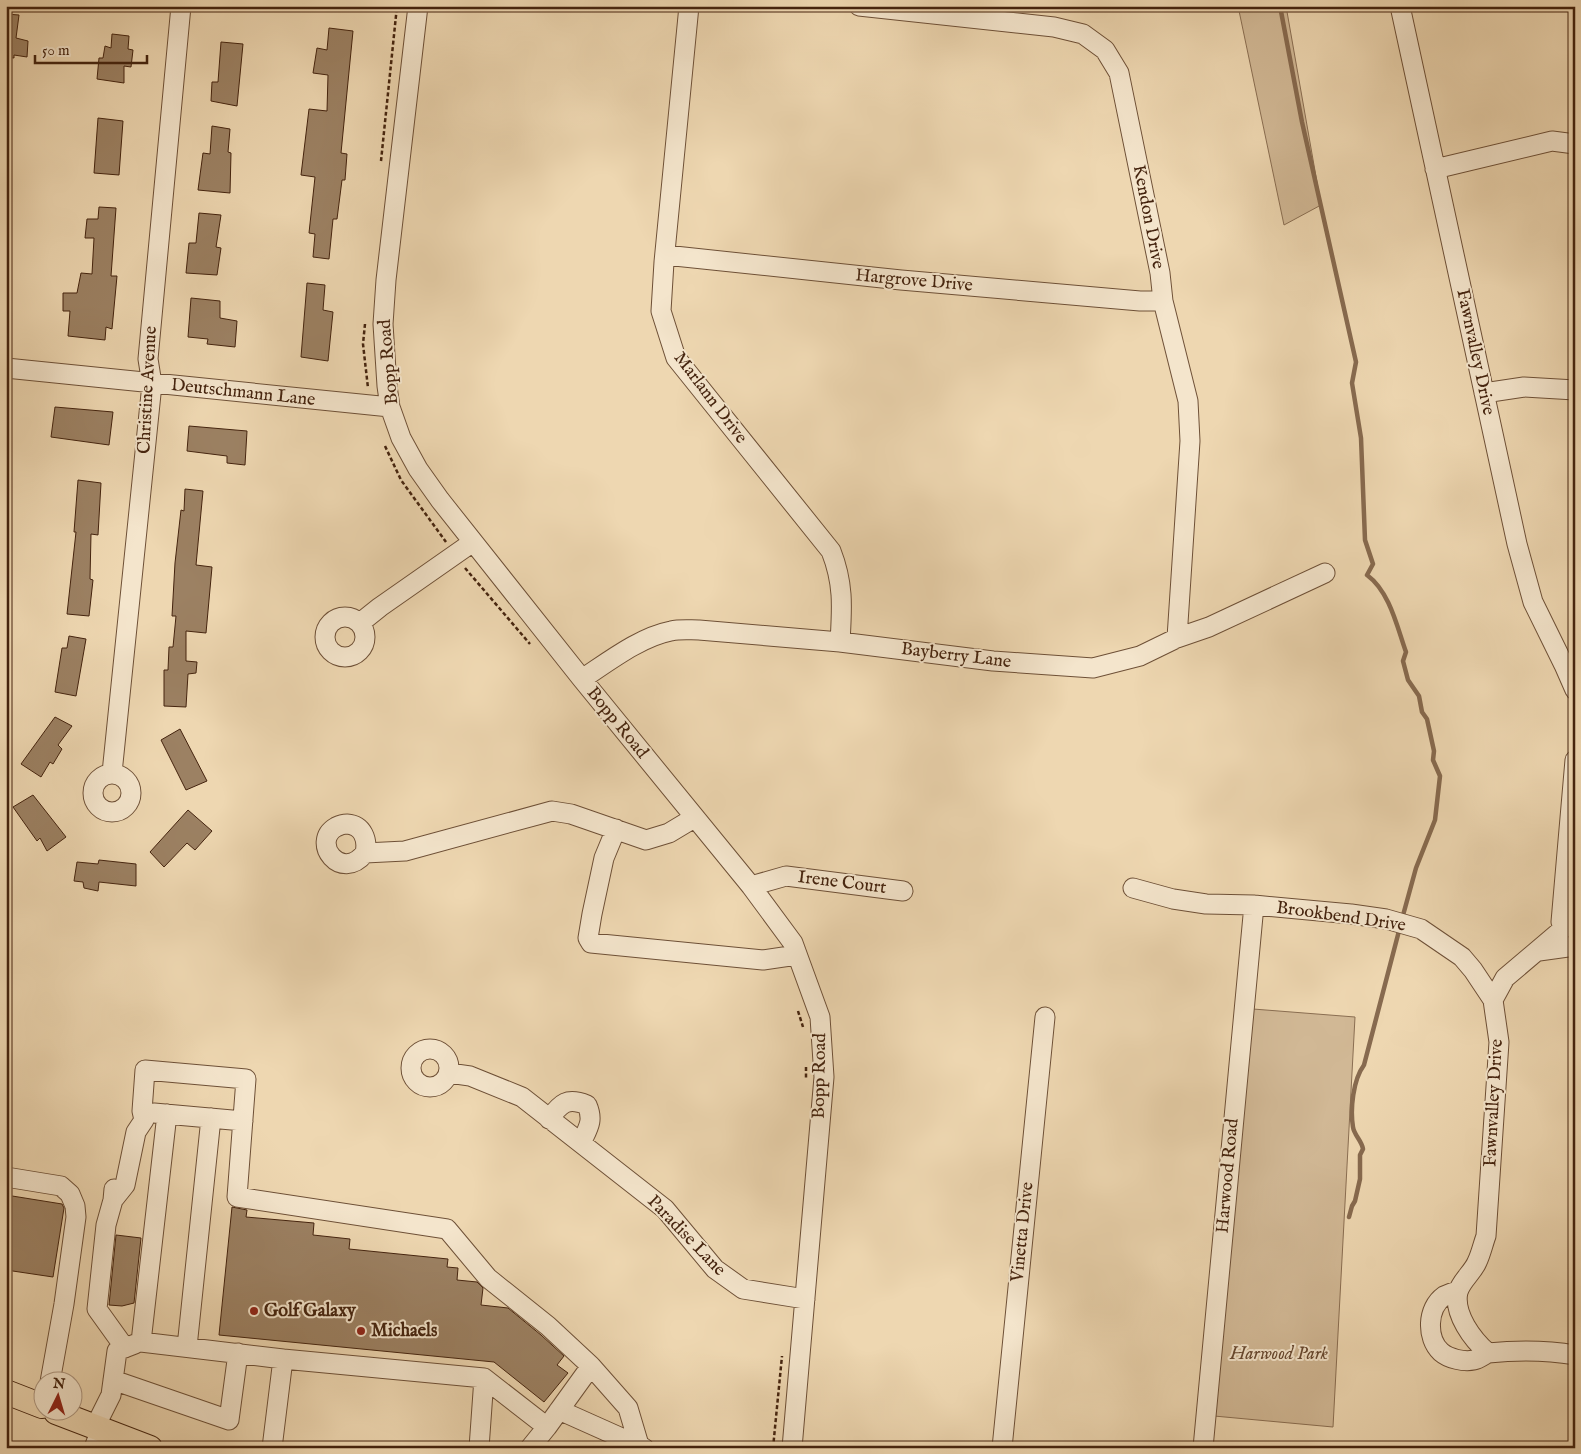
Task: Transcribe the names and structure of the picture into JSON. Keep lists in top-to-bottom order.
{
  "streets": {
    "street": [
      "Kendon Drive",
      "Hargrove Drive",
      "Fawnvalley Drive",
      "Bopp Road",
      "Christine Avenue",
      "Deutschmann Lane",
      "Marlann Drive",
      "Bayberry Lane",
      "Irene Court",
      "Brookbend Drive",
      "Harwood Road",
      "Vinetta Drive",
      "Paradise Lane"
    ]
  },
  "crossings": [
    ["Kendon Drive", "Hargrove Drive"],
    ["Kendon Drive", "Bayberry Lane"],
    ["Hargrove Drive", "Marlann Drive"],
    ["Fawnvalley Drive", "Brookbend Drive"],
    ["Bopp Road", "Deutschmann Lane"],
    ["Bopp Road", "Bayberry Lane"],
    ["Bopp Road", "Irene Court"],
    ["Bopp Road", "Paradise Lane"],
    ["Christine Avenue", "Deutschmann Lane"],
    ["Marlann Drive", "Bayberry Lane"],
    ["Brookbend Drive", "Harwood Road"]
  ],
  "parks": ["Harwood Park"],
  "places": ["Golf Galaxy", "Michaels"],
  "scale_bar": "50 m",
  "north": "top"
}
